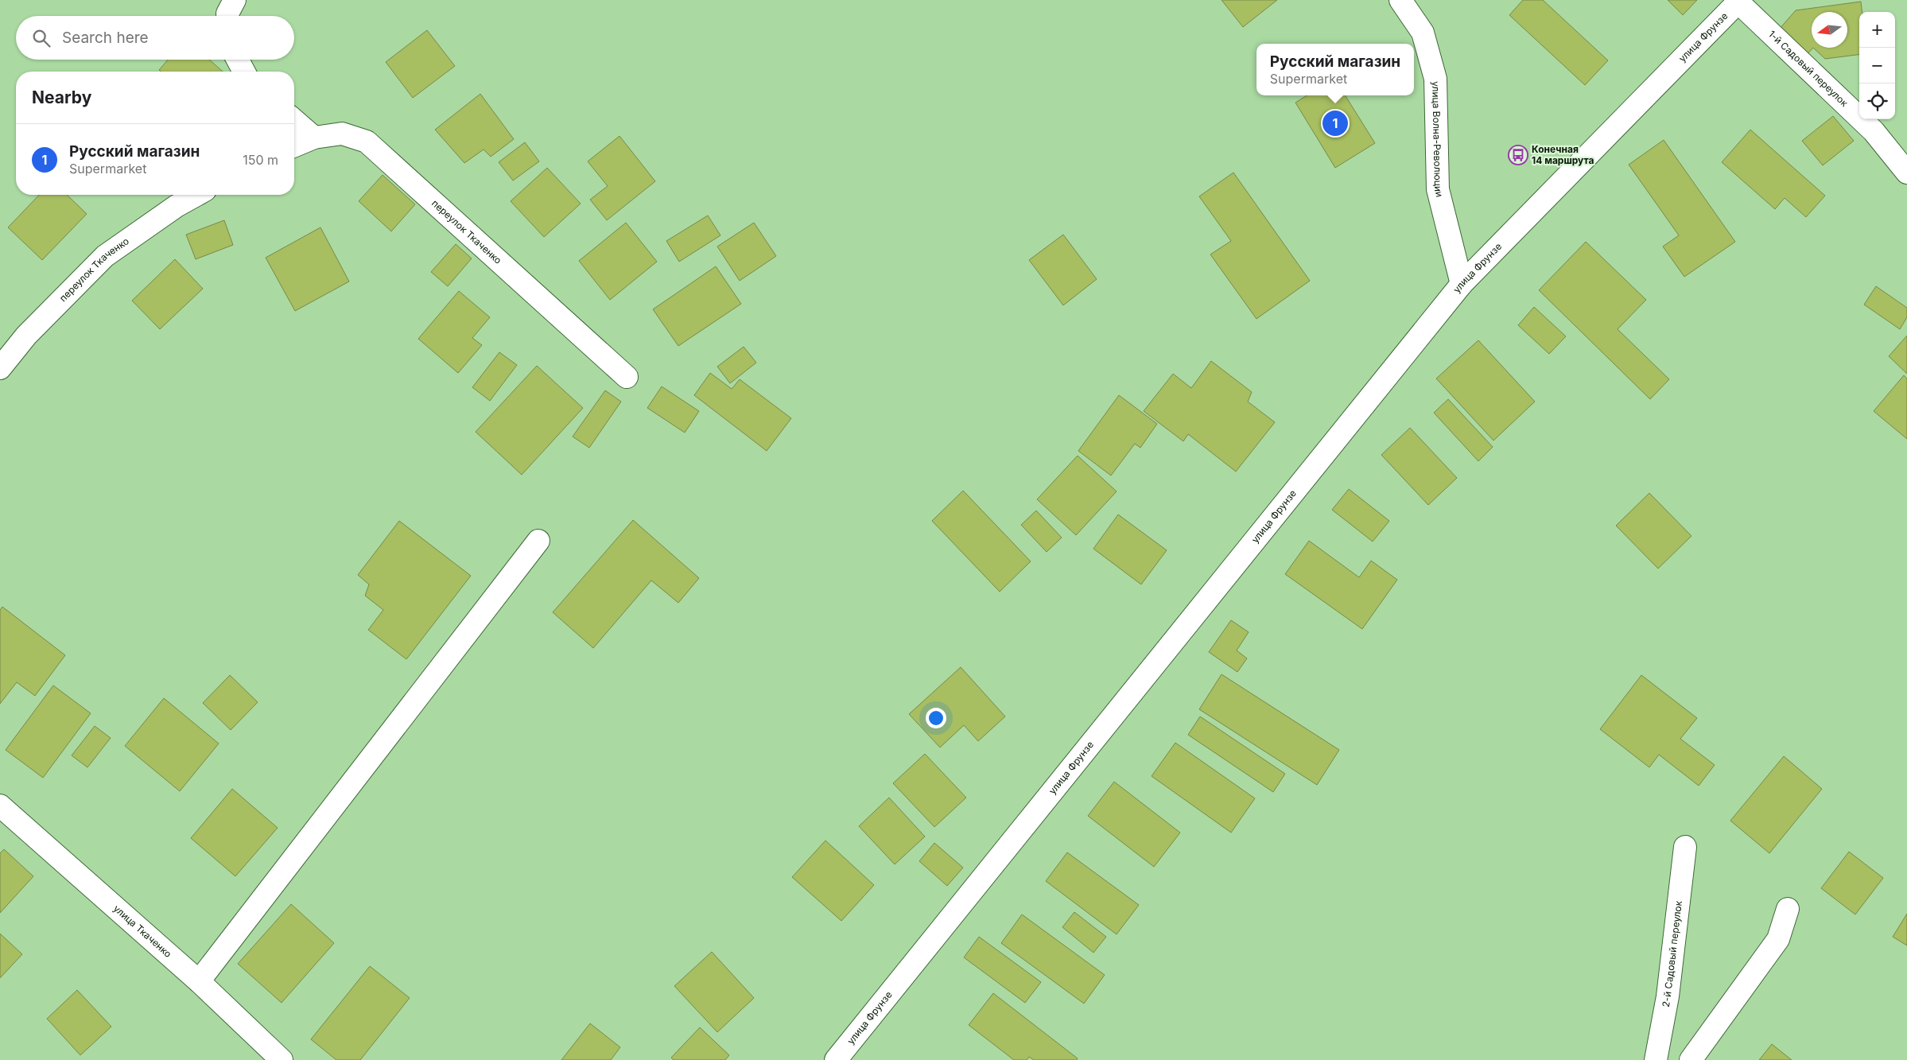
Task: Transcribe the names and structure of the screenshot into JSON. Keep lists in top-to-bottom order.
{
  "streets": {
    "street": [
      "улица Фрунзе",
      "1-й Садовый переулок",
      "улица Волна-Революции",
      "переулок Ткаченко",
      "улица Ткаченко",
      "2-й Садовый переулок"
    ]
  },
  "crossings": [
    ["улица Фрунзе", "1-й Садовый переулок"],
    ["улица Фрунзе", "улица Волна-Революции"]
  ],
  "places": {
    "bus stop": ["Конечная 14 маршрута"]
  },
  "north": "left",
  "page": {
    "map_buttons": ["+", "−"],
    "search": "Search here",
    "popup": ["Русский магазин", "Supermarket"],
    "heading": "Nearby",
    "pins": "1",
    "list": [
      {
        "mark": "1",
        "name": "Русский магазин",
        "note": "Supermarket",
        "value": "150 m"
      }
    ]
  }
}
